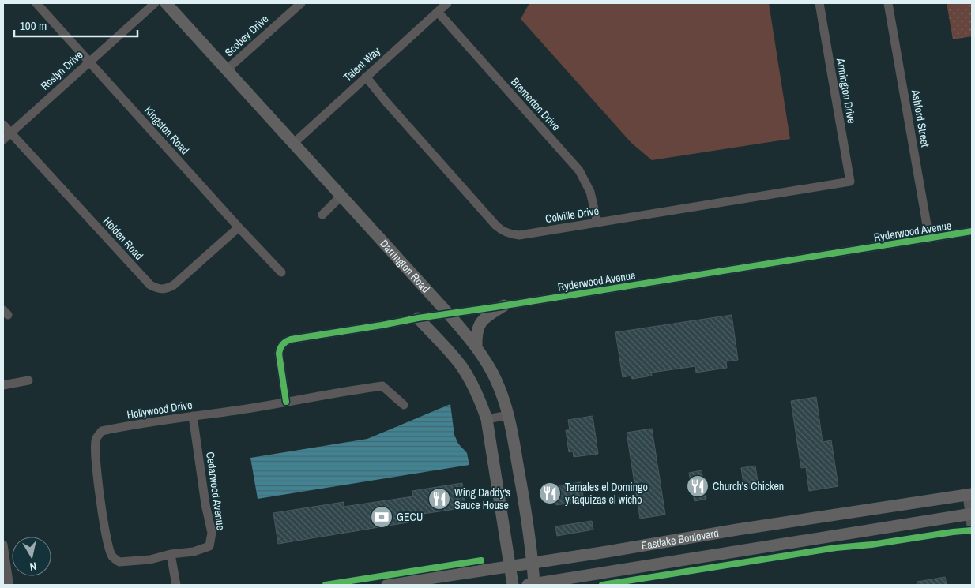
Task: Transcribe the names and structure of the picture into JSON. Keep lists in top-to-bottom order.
{
  "streets": {
    "main road": ["Darrington Road", "Eastlake Boulevard"],
    "street": [
      "Scobey Drive",
      "Talent Way",
      "Roslyn Drive",
      "Armington Drive",
      "Bremerton Drive",
      "Ashford Street",
      "Kingston Road",
      "Colville Drive",
      "Ryderwood Avenue",
      "Holden Road",
      "Hollywood Drive",
      "Cedarwood Avenue"
    ]
  },
  "crossings": [
    ["Scobey Drive", "Darrington Road"],
    ["Talent Way", "Bremerton Drive"],
    ["Talent Way", "Colville Drive"],
    ["Talent Way", "Darrington Road"],
    ["Roslyn Drive", "Kingston Road"],
    ["Roslyn Drive", "Holden Road"],
    ["Armington Drive", "Colville Drive"],
    ["Bremerton Drive", "Colville Drive"],
    ["Ashford Street", "Ryderwood Avenue"],
    ["Kingston Road", "Holden Road"],
    ["Ryderwood Avenue", "Darrington Road"],
    ["Ryderwood Avenue", "Hollywood Drive"],
    ["Darrington Road", "Eastlake Boulevard"],
    ["Hollywood Drive", "Cedarwood Avenue"]
  ],
  "places": {
    "restaurant": ["Church's Chicken", "Tamales el Domingo y taquizas el wicho", "Wing Daddy's Sauce House"],
    "bank": ["GECU"]
  },
  "scale_bar": "100 m",
  "north": "bottom"
}
